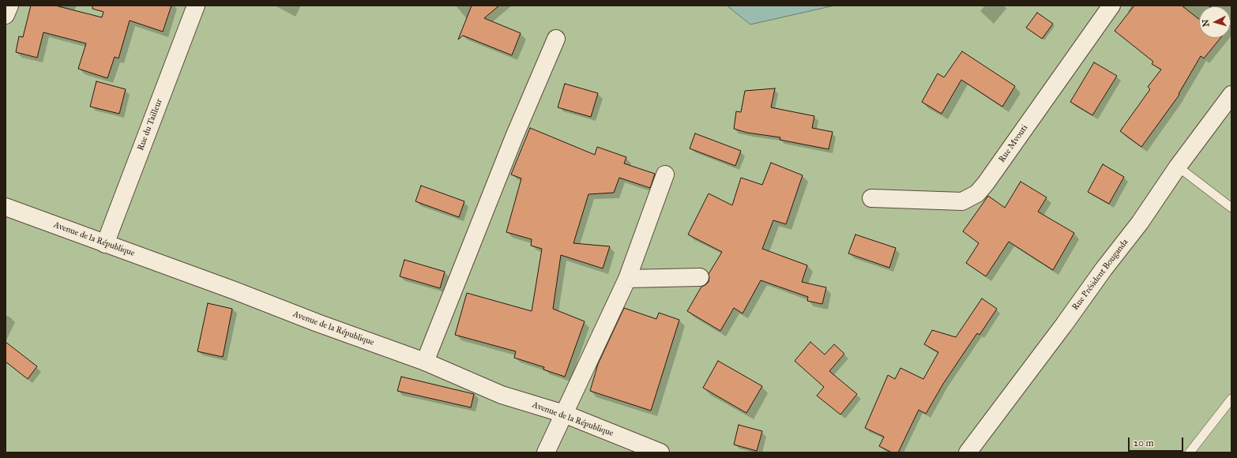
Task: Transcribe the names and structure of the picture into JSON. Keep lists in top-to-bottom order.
{
  "streets": {
    "street": [
      "Rue du Tailleur",
      "Rue Mvouti",
      "Avenue de la République",
      "Rue Président Bouganda"
    ]
  },
  "crossings": [
    ["Rue du Tailleur", "Avenue de la République"]
  ],
  "scale_bar": "20 m",
  "north": "left"
}
